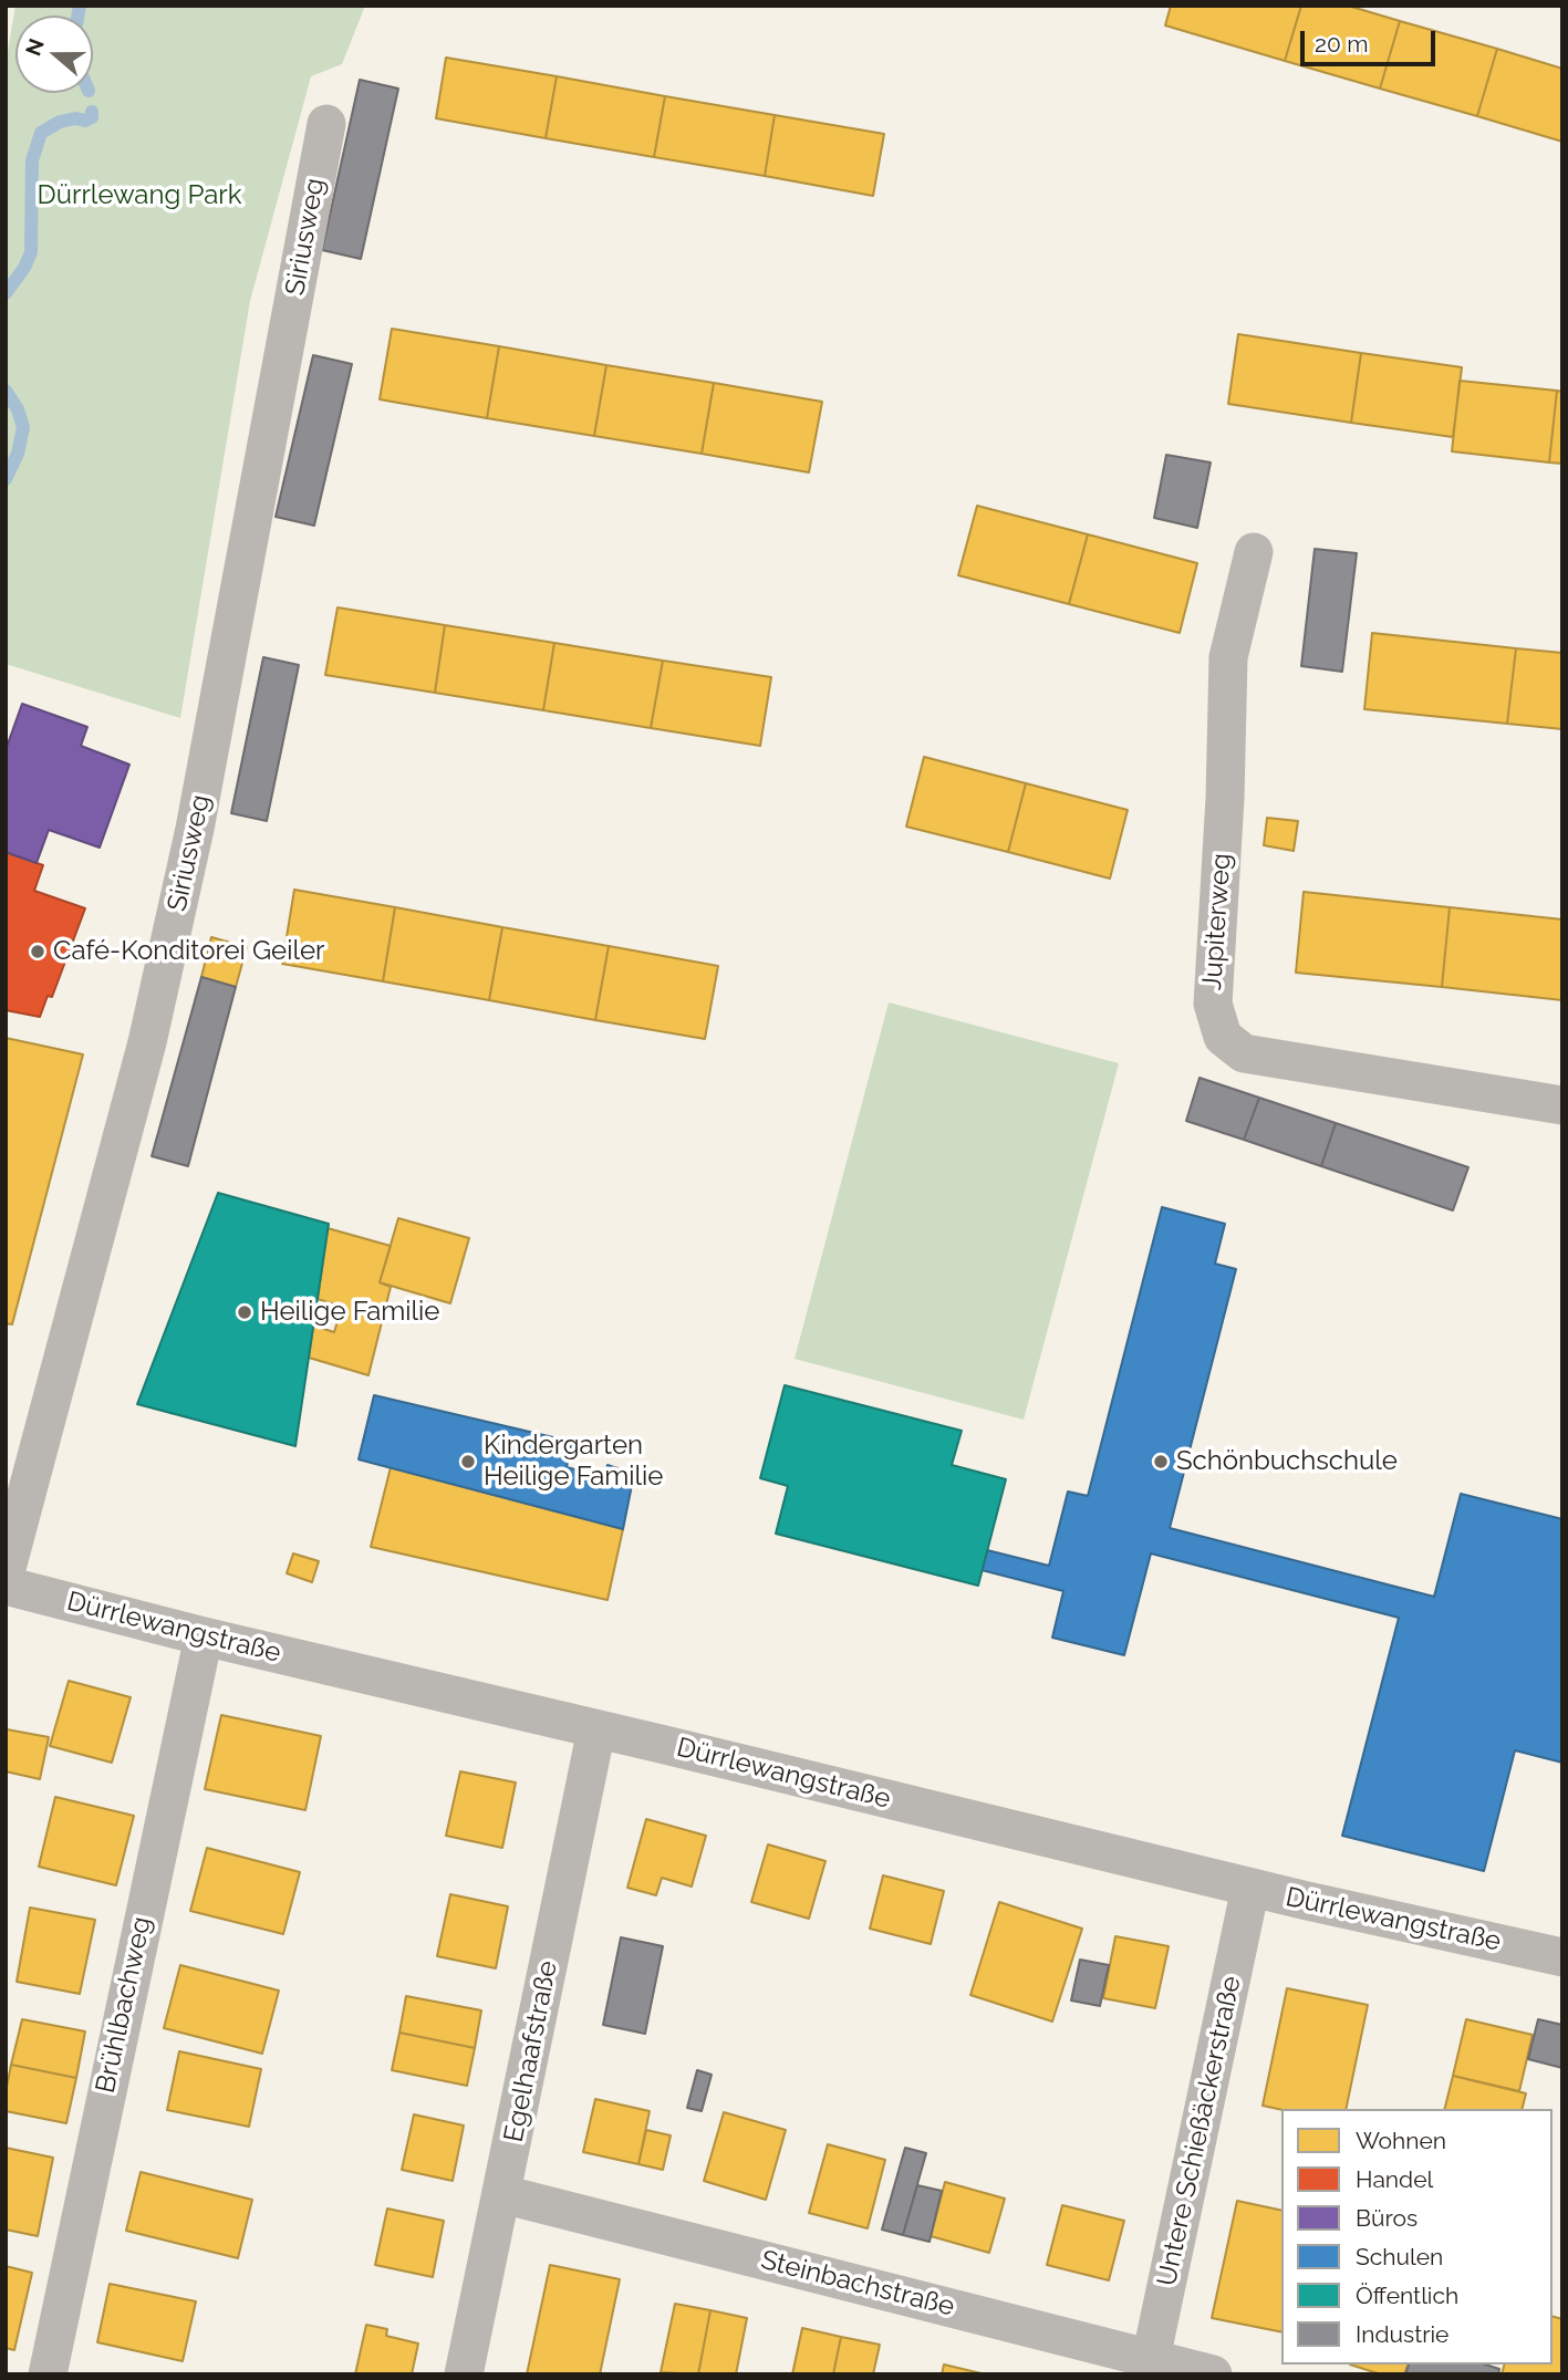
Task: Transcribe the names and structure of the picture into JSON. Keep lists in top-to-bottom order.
{
  "streets": {
    "street": [
      "Siriusweg",
      "Jupiterweg",
      "Dürrlewangstraße",
      "Brühlbachweg",
      "Egelhaafstraße",
      "Untere Schießäckerstraße",
      "Steinbachstraße"
    ]
  },
  "crossings": [
    ["Dürrlewangstraße", "Brühlbachweg"],
    ["Dürrlewangstraße", "Egelhaafstraße"],
    ["Dürrlewangstraße", "Untere Schießäckerstraße"],
    ["Egelhaafstraße", "Steinbachstraße"],
    ["Untere Schießäckerstraße", "Steinbachstraße"]
  ],
  "parks": ["Dürrlewang Park"],
  "places": [
    "Café-Konditorei Geiler",
    "Heilige Familie",
    "Kindergarten Heilige Familie",
    "Schönbuchschule"
  ],
  "legend": [
    "Wohnen",
    "Handel",
    "Büros",
    "Schulen",
    "Öffentlich",
    "Industrie"
  ],
  "scale_bar": "20 m",
  "north": "left"
}
